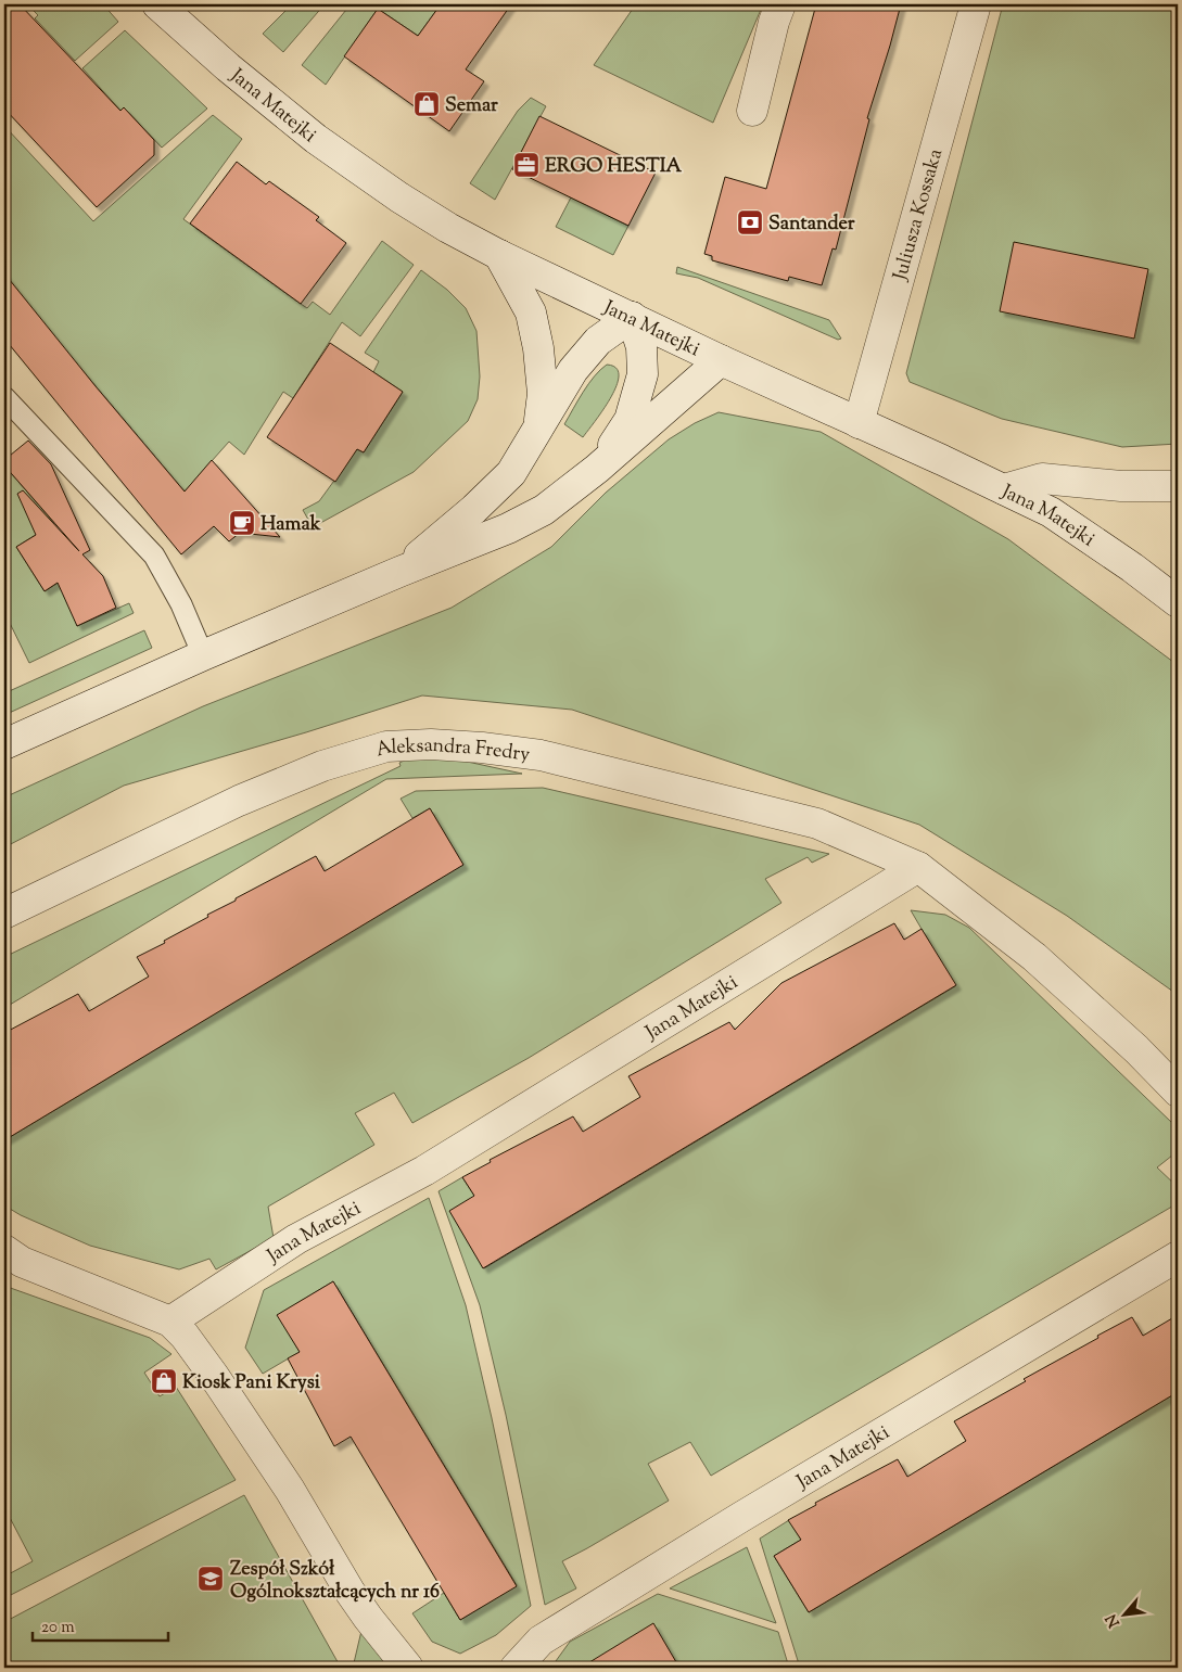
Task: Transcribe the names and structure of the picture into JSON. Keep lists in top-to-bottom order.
{
  "streets": {
    "street": ["Jana Matejki", "Juliusza Kossaka", "Aleksandra Fredry"]
  },
  "crossings": [
    ["Jana Matejki", "Juliusza Kossaka"],
    ["Jana Matejki", "Aleksandra Fredry"]
  ],
  "places": {
    "shop": ["Semar", "Kiosk Pani Krysi"],
    "office": ["ERGO HESTIA"],
    "bank": ["Santander"],
    "cafe": ["Hamak"],
    "school or university": ["Zespół Szkół Ogólnokształcących nr 16"]
  },
  "scale_bar": "20 m",
  "north": "bottom left"
}
